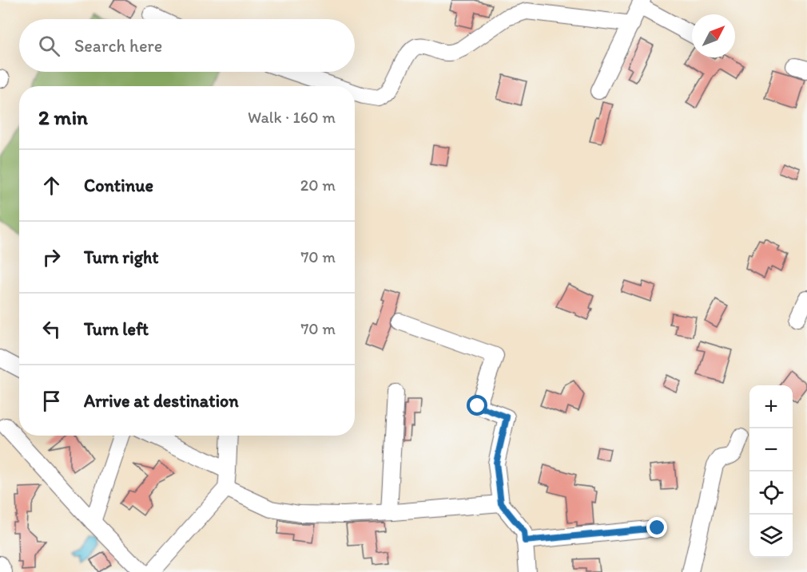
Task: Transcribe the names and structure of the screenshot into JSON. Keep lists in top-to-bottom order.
{
  "north": "top right",
  "page": {
    "search": "Search here",
    "heading": ["2 min", "Walk · 160 m"],
    "list": [
      ["Continue", "20 m"],
      ["Turn right", "70 m"],
      ["Turn left", "70 m"],
      "Arrive at destination"
    ],
    "map_buttons": ["+", "−"]
  }
}
